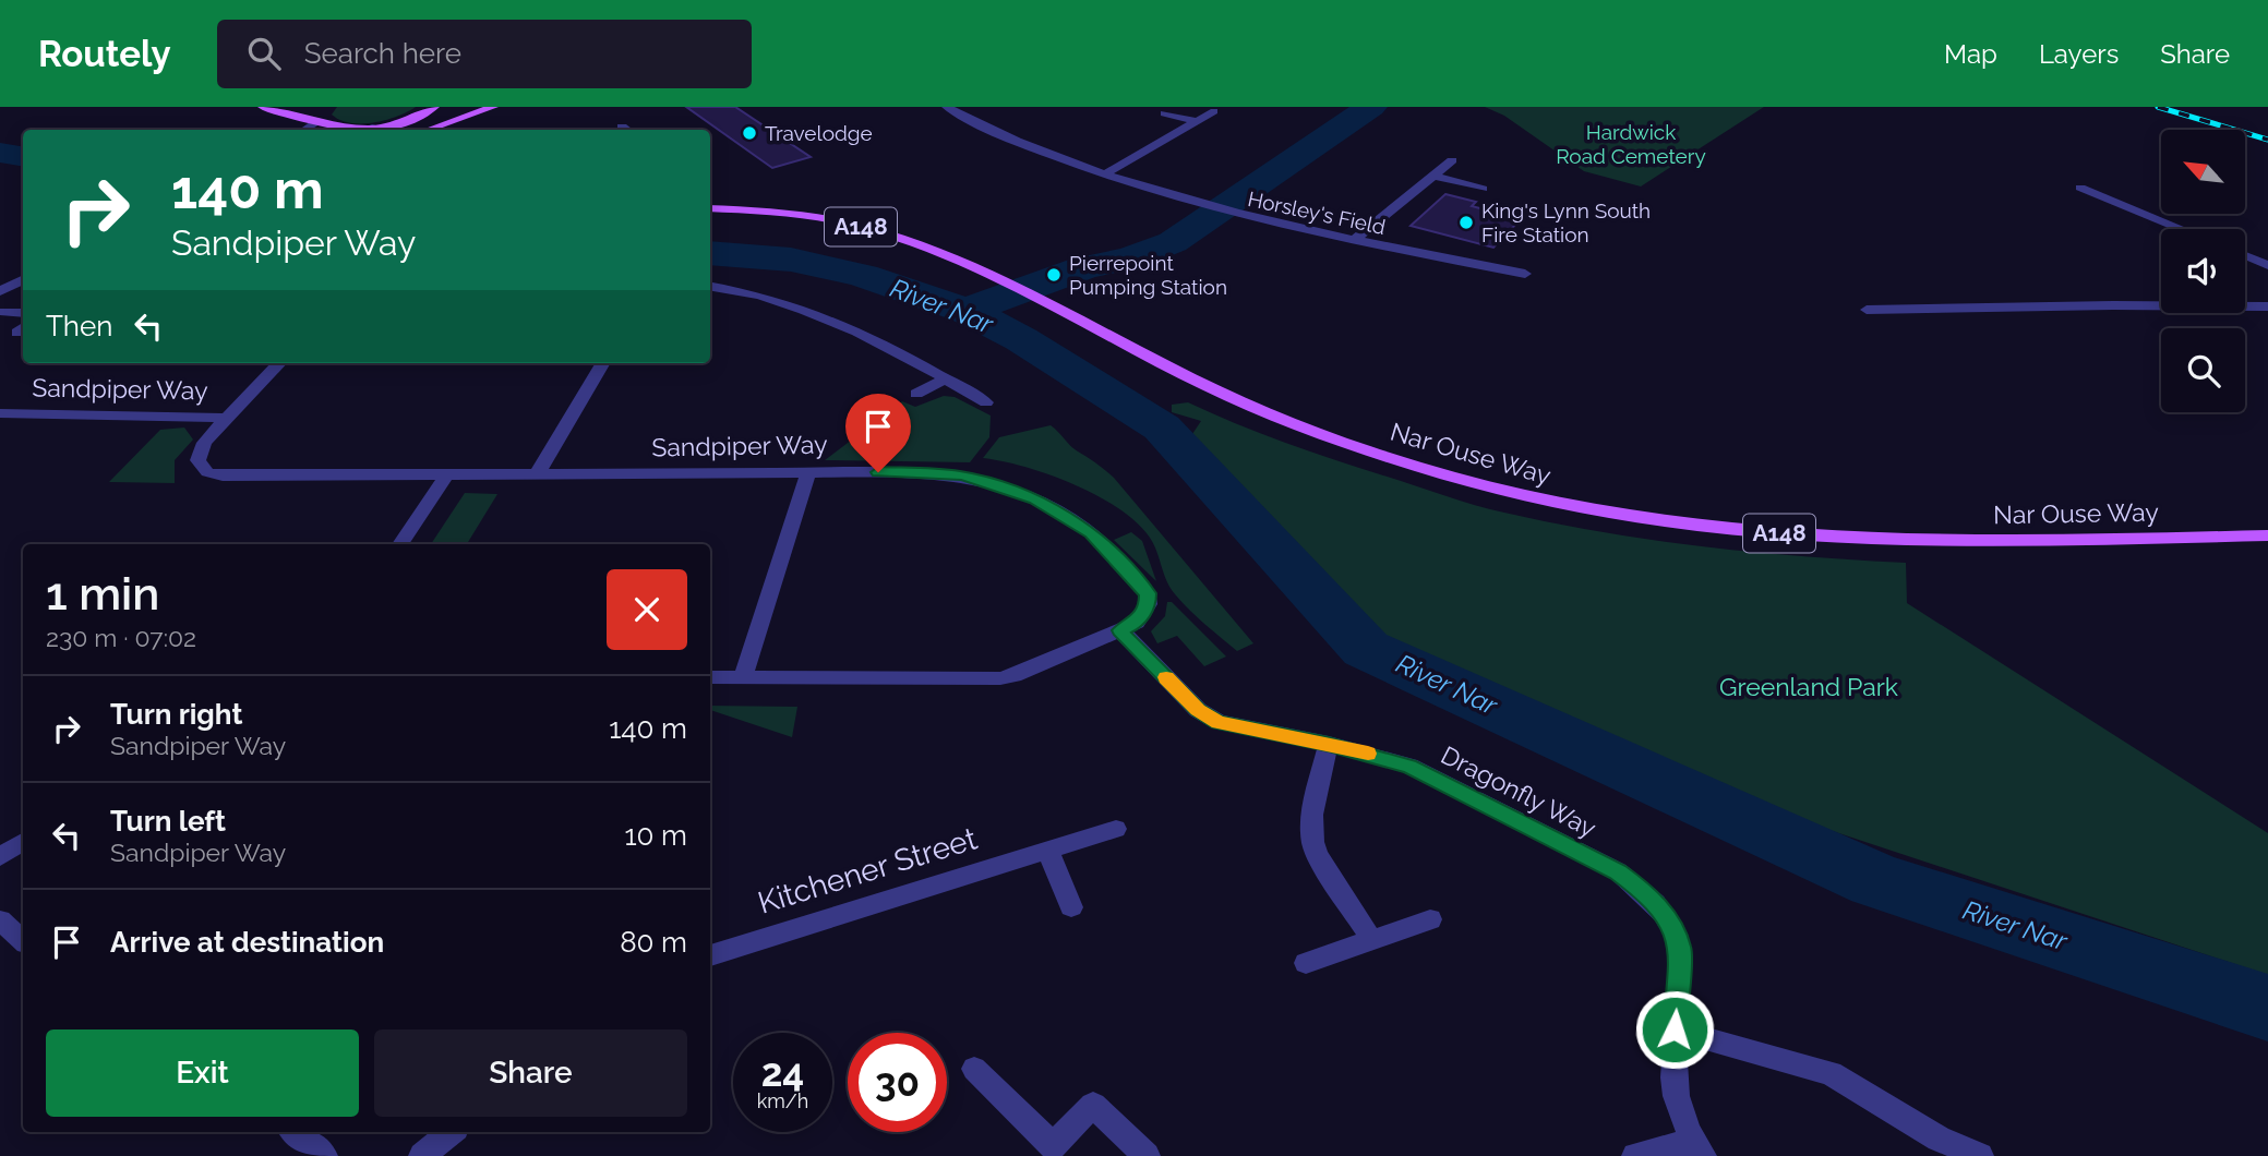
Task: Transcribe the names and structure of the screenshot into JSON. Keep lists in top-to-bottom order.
{
  "streets": {
    "main road": ["A148", "Nar Ouse Way"],
    "street": [
      "Horsley's Field",
      "Sandpiper Way",
      "Dragonfly Way",
      "Kitchener Street"
    ]
  },
  "crossings": [
    ["Sandpiper Way", "Dragonfly Way"]
  ],
  "water": ["River Nar"],
  "parks": ["Hardwick Road Cemetery", "Greenland Park"],
  "places": ["Travelodge", "King's Lynn South Fire Station", "Pierrepoint Pumping Station"],
  "north": "top left",
  "page": {
    "header": "Routely",
    "search": "Search here",
    "nav": ["Map", "Layers", "Share"],
    "turn": ["140 m", "Sandpiper Way"],
    "then": "Then",
    "heading": ["1 min", "230 m · 07:02"],
    "list": [
      {
        "name": "Turn right",
        "note": "Sandpiper Way",
        "value": "140 m"
      },
      {
        "name": "Turn left",
        "note": "Sandpiper Way",
        "value": "10 m"
      },
      {
        "name": "Arrive at destination",
        "value": "80 m"
      }
    ],
    "buttons": ["Exit", "Share"],
    "speed": "24 km/h",
    "limit": "30"
  }
}
